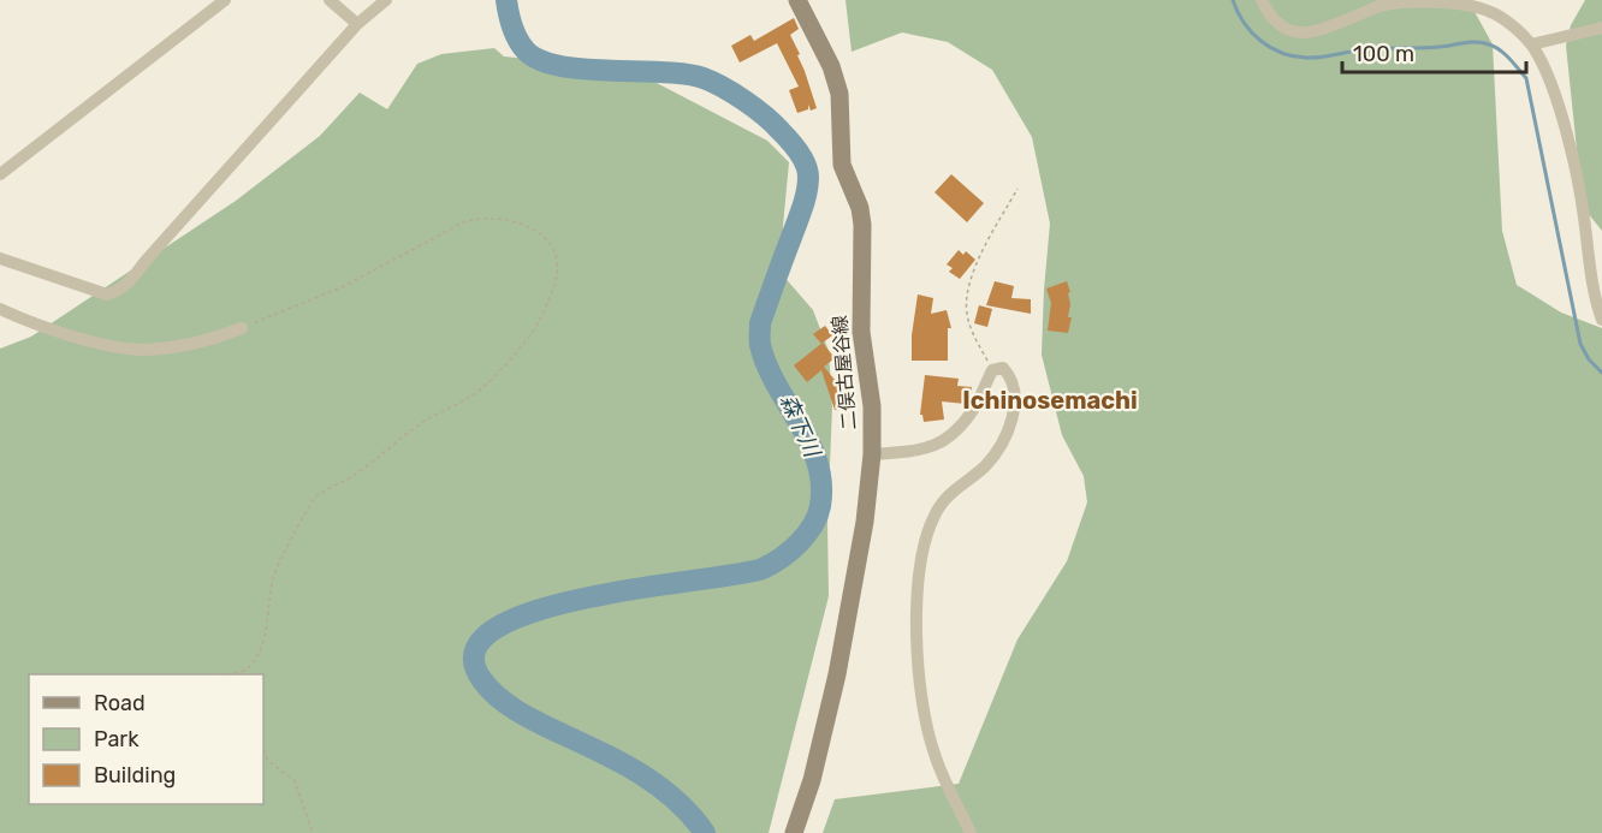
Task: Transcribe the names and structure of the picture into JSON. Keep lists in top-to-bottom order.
{
  "streets": {
    "main road": ["二俣古屋谷線"]
  },
  "districts": ["Ichinosemachi"],
  "water": ["森下川"],
  "legend": ["Road", "Park", "Building"],
  "scale_bar": "100 m"
}
